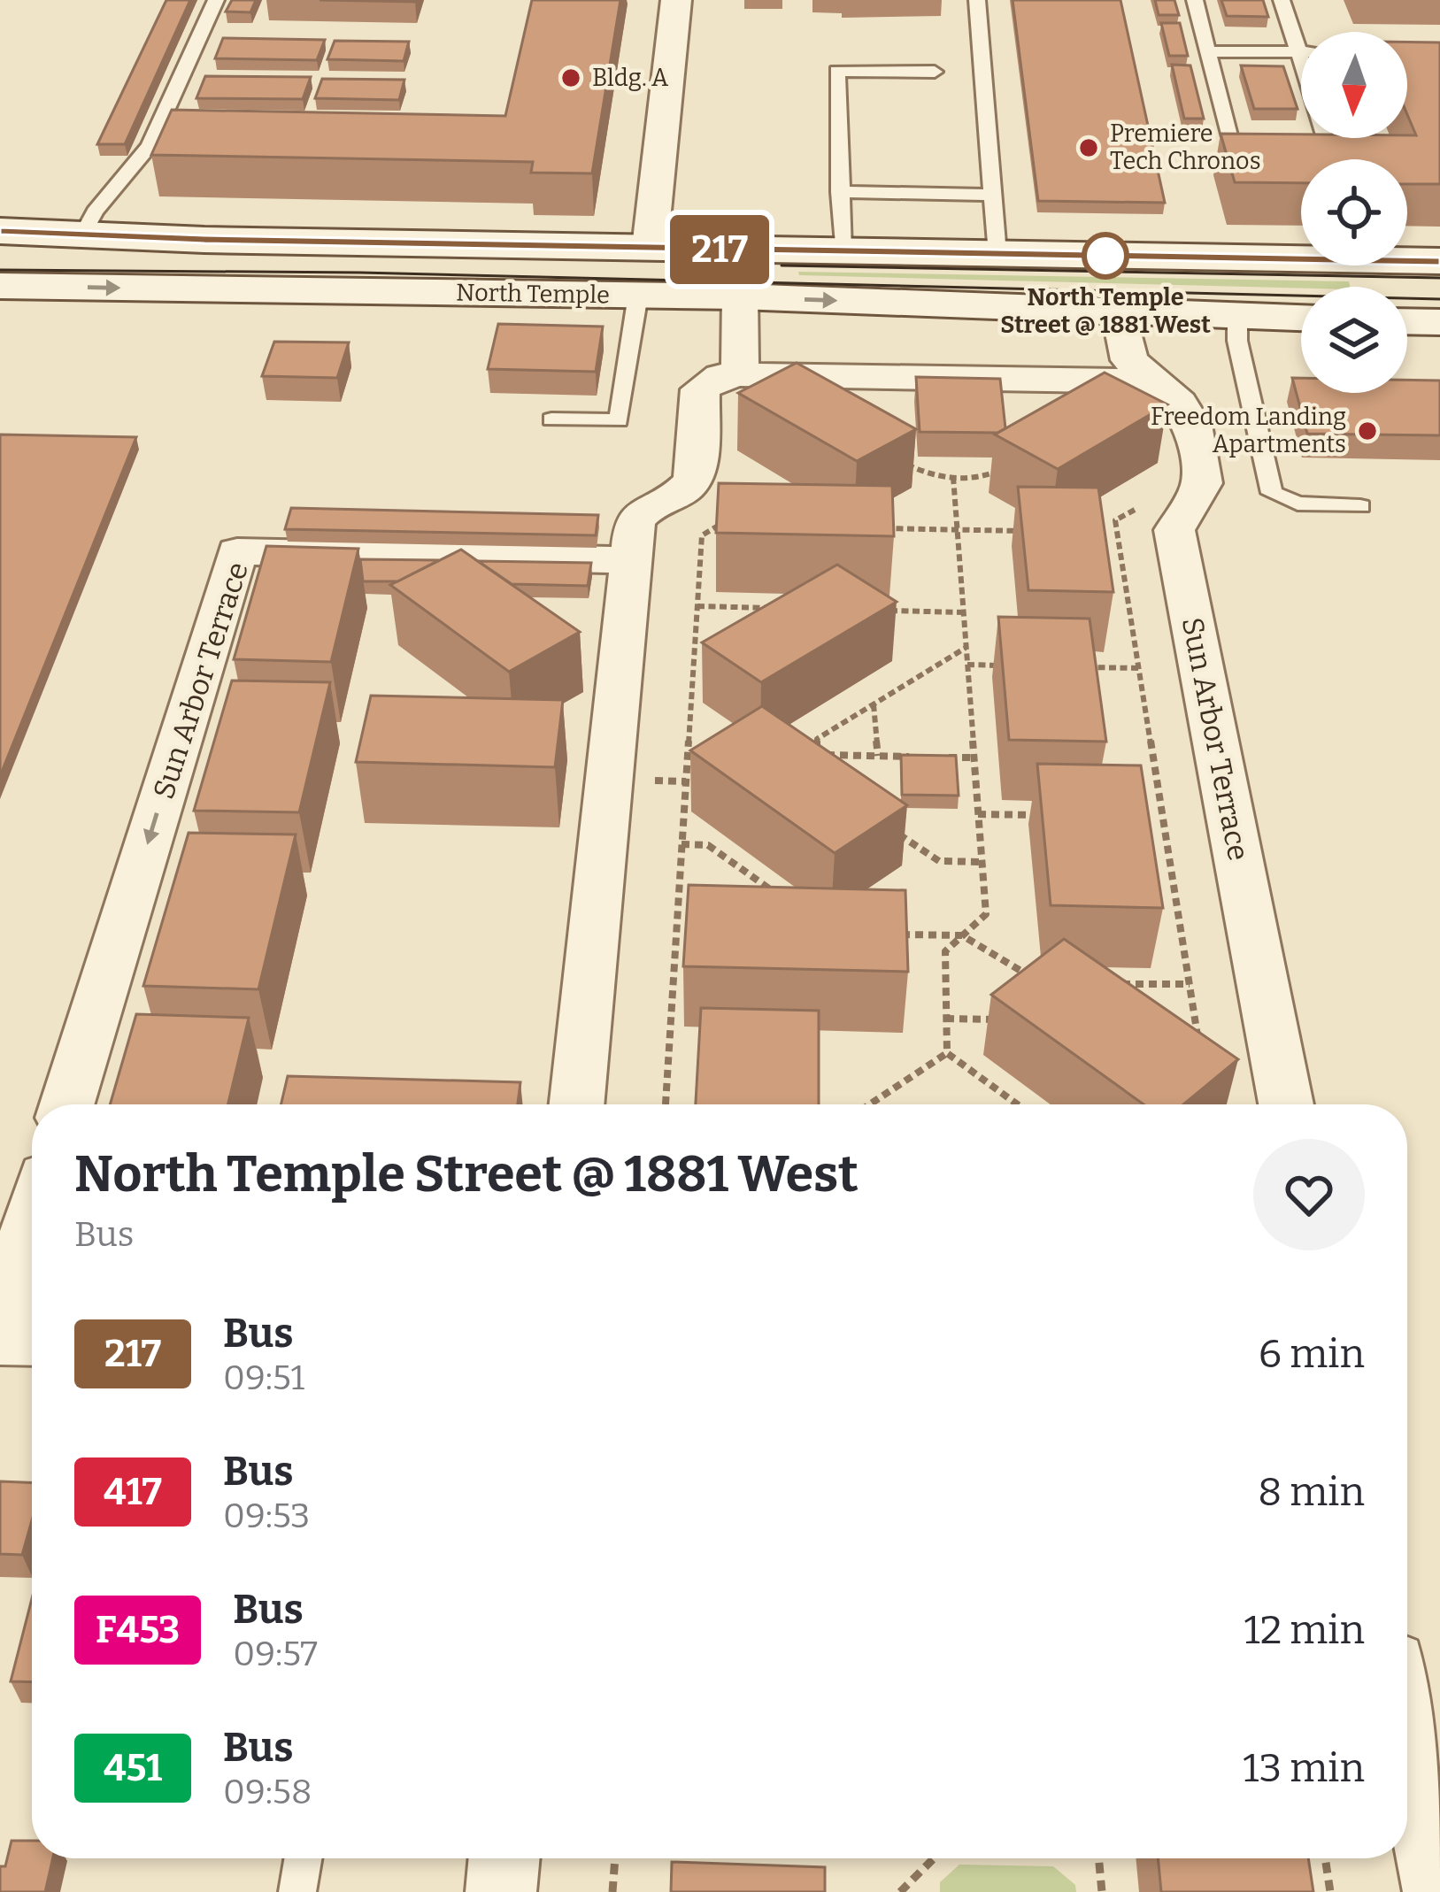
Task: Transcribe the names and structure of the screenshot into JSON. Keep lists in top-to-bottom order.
{
  "streets": {
    "main road": ["North Temple"],
    "street": ["Sun Arbor Terrace"]
  },
  "crossings": [
    ["North Temple", "Sun Arbor Terrace"]
  ],
  "one_way": ["Sun Arbor Terrace"],
  "places": [
    "Bldg. A",
    "Premiere Tech Chronos",
    "North Temple Street @ 1881 West",
    "Freedom Landing Apartments"
  ],
  "lines": ["bus line 217"],
  "north": "bottom",
  "page": {
    "on_map": "217",
    "heading": ["North Temple Street @ 1881 West", "Bus"],
    "list": [
      {
        "mark": "217",
        "name": "Bus",
        "note": "09:51",
        "value": "6 min"
      },
      {
        "mark": "417",
        "name": "Bus",
        "note": "09:53",
        "value": "8 min"
      },
      {
        "mark": "F453",
        "name": "Bus",
        "note": "09:57",
        "value": "12 min"
      },
      {
        "mark": "451",
        "name": "Bus",
        "note": "09:58",
        "value": "13 min"
      }
    ]
  }
}
